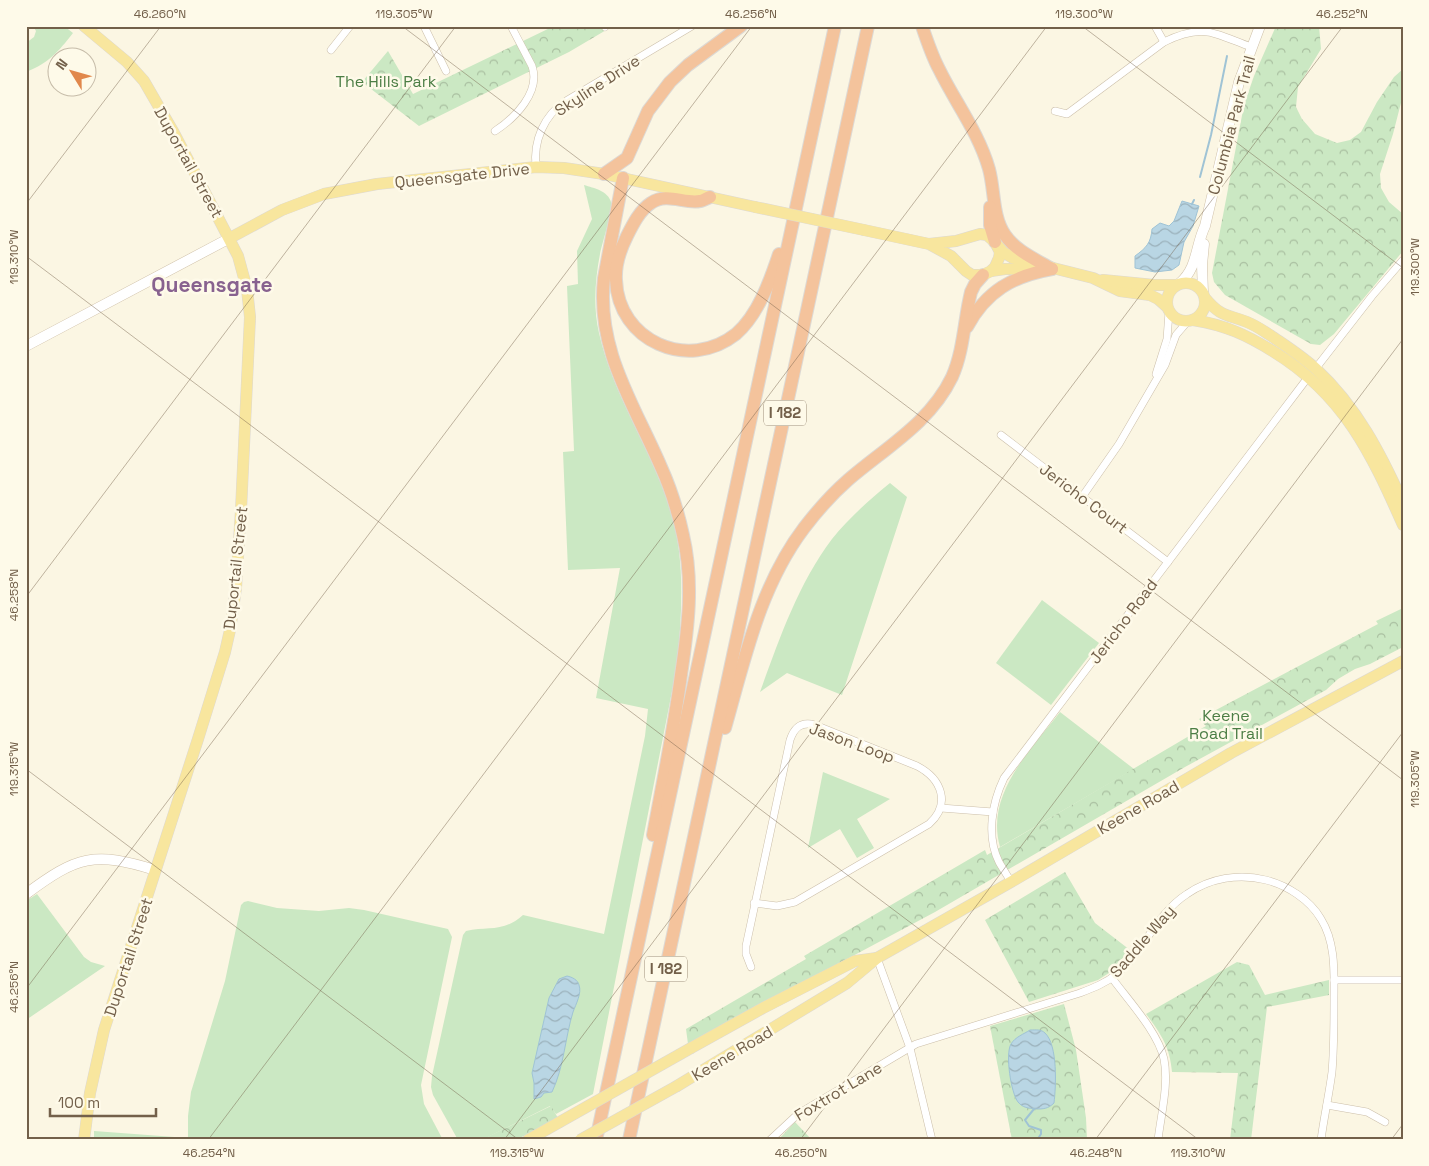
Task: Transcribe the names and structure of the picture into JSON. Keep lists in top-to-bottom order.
{
  "streets": {
    "highway": ["I 182"],
    "main road": ["Duportail Street", "Queensgate Drive", "Keene Road"],
    "street": [
      "Skyline Drive",
      "Columbia Park Trail",
      "Jericho Court",
      "Jericho Road",
      "Jason Loop",
      "Saddle Way",
      "Foxtrot Lane"
    ]
  },
  "crossings": [
    ["Skyline Drive", "Queensgate Drive"],
    ["Duportail Street", "Queensgate Drive"],
    ["Jericho Court", "Jericho Road"],
    ["Jericho Road", "Keene Road"],
    ["Saddle Way", "Foxtrot Lane"]
  ],
  "districts": ["Queensgate"],
  "parks": ["The Hills Park", "Keene Road Trail"],
  "scale_bar": "100 m",
  "north": "top left",
  "coordinates": [
    "46.260°N",
    "119.305°W",
    "46.256°N",
    "119.300°W",
    "46.252°N",
    "119.310°W",
    "46.258°N",
    "119.315°W",
    "46.254°N",
    "46.250°N",
    "46.248°N"
  ]
}
